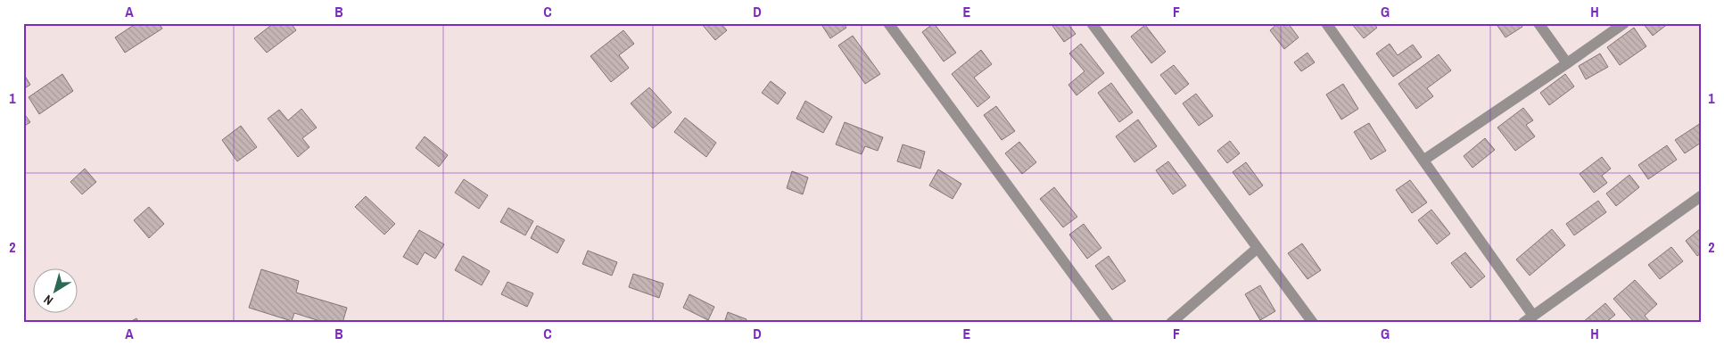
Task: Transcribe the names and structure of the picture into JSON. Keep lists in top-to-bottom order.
{
  "north": "bottom left",
  "grid": {
    "columns": [
      "A",
      "B",
      "C",
      "D",
      "E",
      "F",
      "G",
      "H"
    ],
    "rows": ["1", "2"]
  }
}
